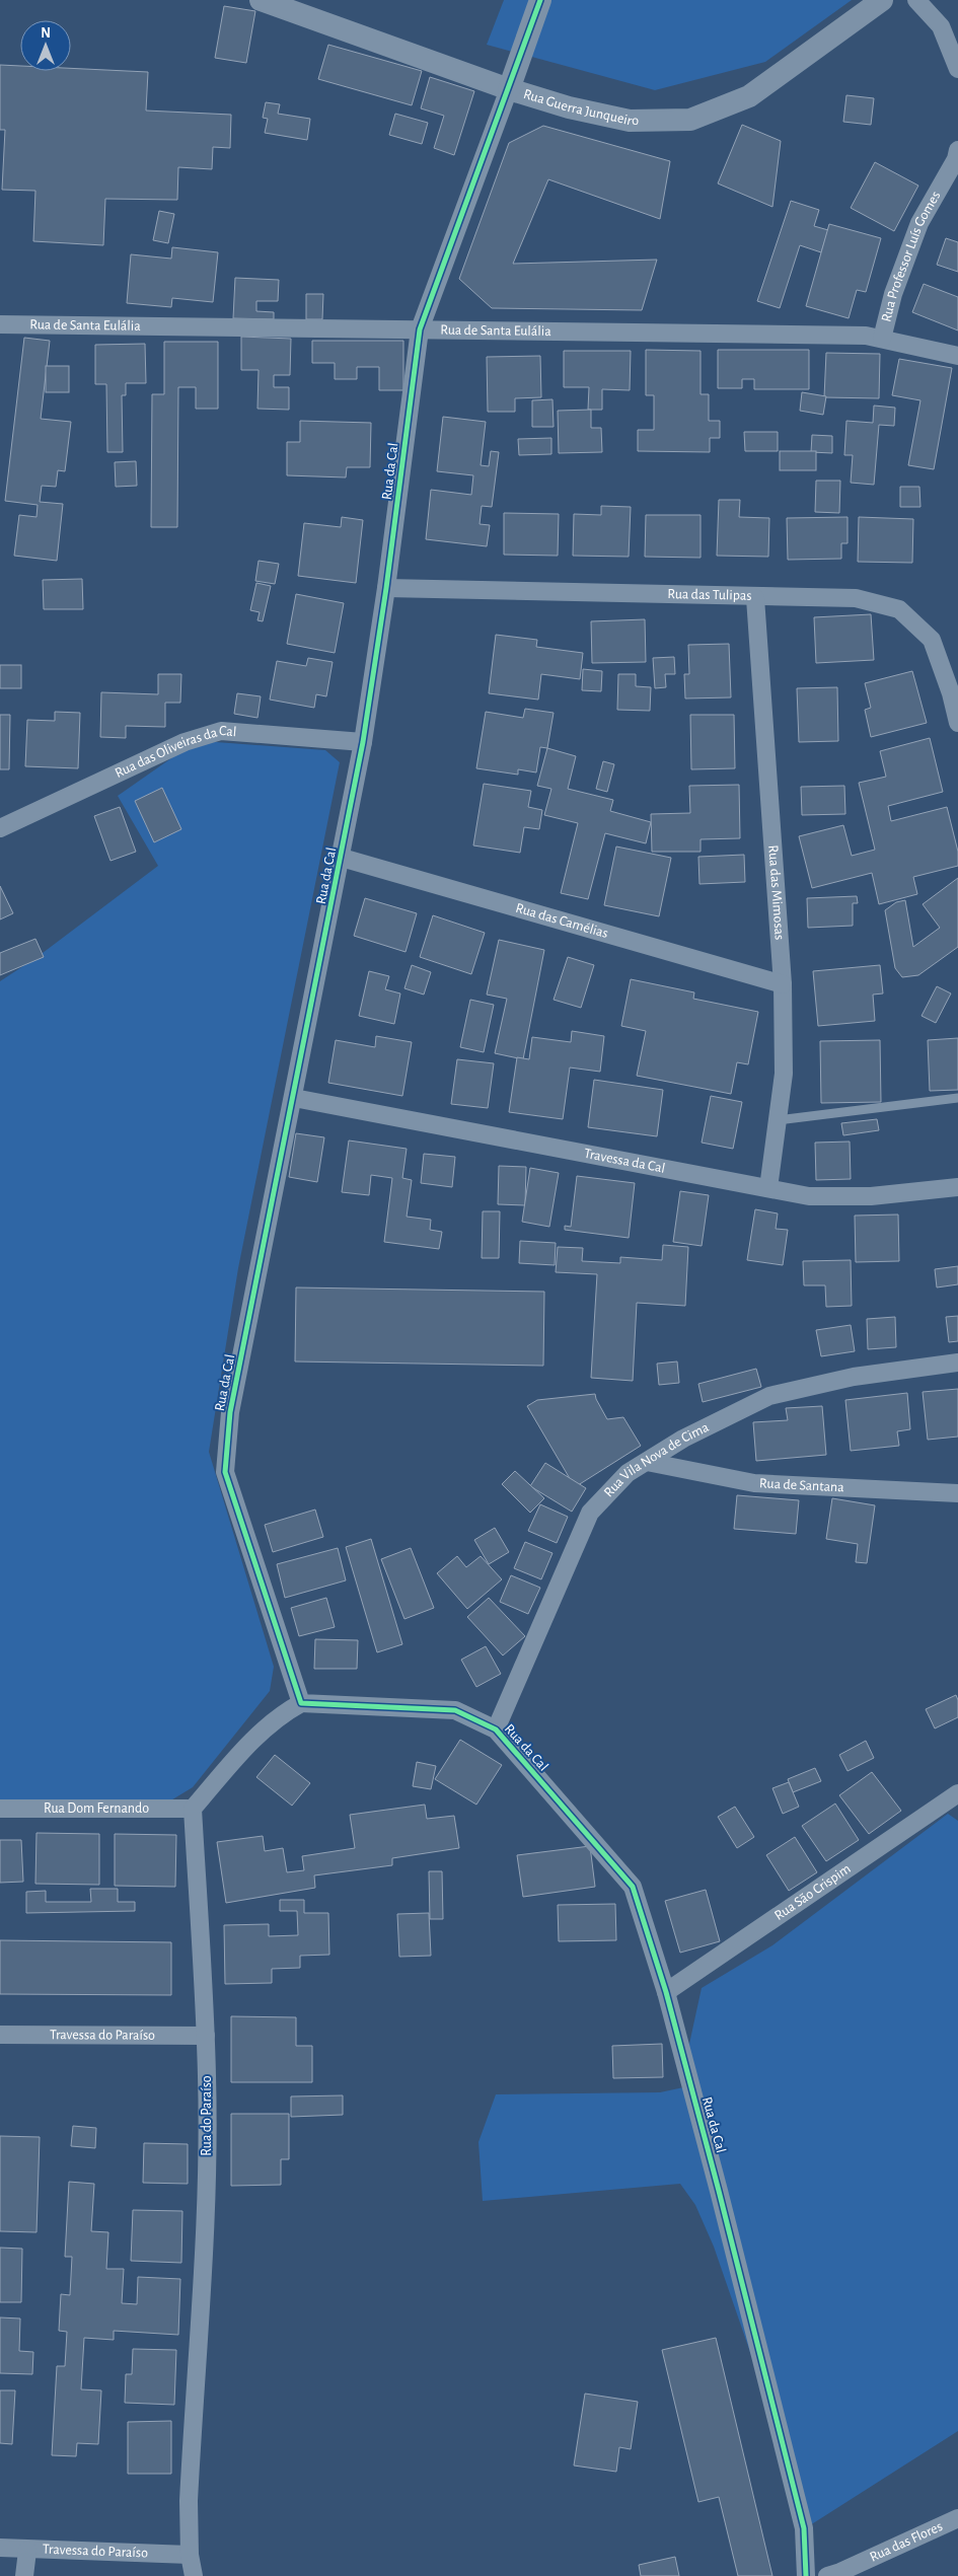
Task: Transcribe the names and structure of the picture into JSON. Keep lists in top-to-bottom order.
{
  "streets": {
    "street": [
      "Rua Guerra Junqueiro",
      "Rua Professor Luís Gomes",
      "Rua de Santa Eulália",
      "Rua da Cal",
      "Rua das Tulipas",
      "Rua das Oliveiras da Cal",
      "Rua das Mimosas",
      "Rua das Camélias",
      "Travessa da Cal",
      "Rua Vila Nova de Cima",
      "Rua de Santana",
      "Rua Dom Fernando",
      "Rua São Crispim",
      "Travessa do Paraíso",
      "Rua do Paraíso",
      "Rua das Flores"
    ]
  },
  "crossings": [
    ["Rua Guerra Junqueiro", "Rua da Cal"],
    ["Rua Professor Luís Gomes", "Rua de Santa Eulália"],
    ["Rua de Santa Eulália", "Rua da Cal"],
    ["Rua da Cal", "Rua das Tulipas"],
    ["Rua da Cal", "Rua das Oliveiras da Cal"],
    ["Rua da Cal", "Rua das Camélias"],
    ["Rua da Cal", "Travessa da Cal"],
    ["Rua da Cal", "Rua Vila Nova de Cima"],
    ["Rua da Cal", "Rua São Crispim"],
    ["Rua das Tulipas", "Rua das Mimosas"],
    ["Rua das Mimosas", "Rua das Camélias"],
    ["Rua das Mimosas", "Travessa da Cal"],
    ["Rua Vila Nova de Cima", "Rua de Santana"],
    ["Rua Dom Fernando", "Rua do Paraíso"],
    ["Travessa do Paraíso", "Rua do Paraíso"]
  ],
  "north": "top"
}
